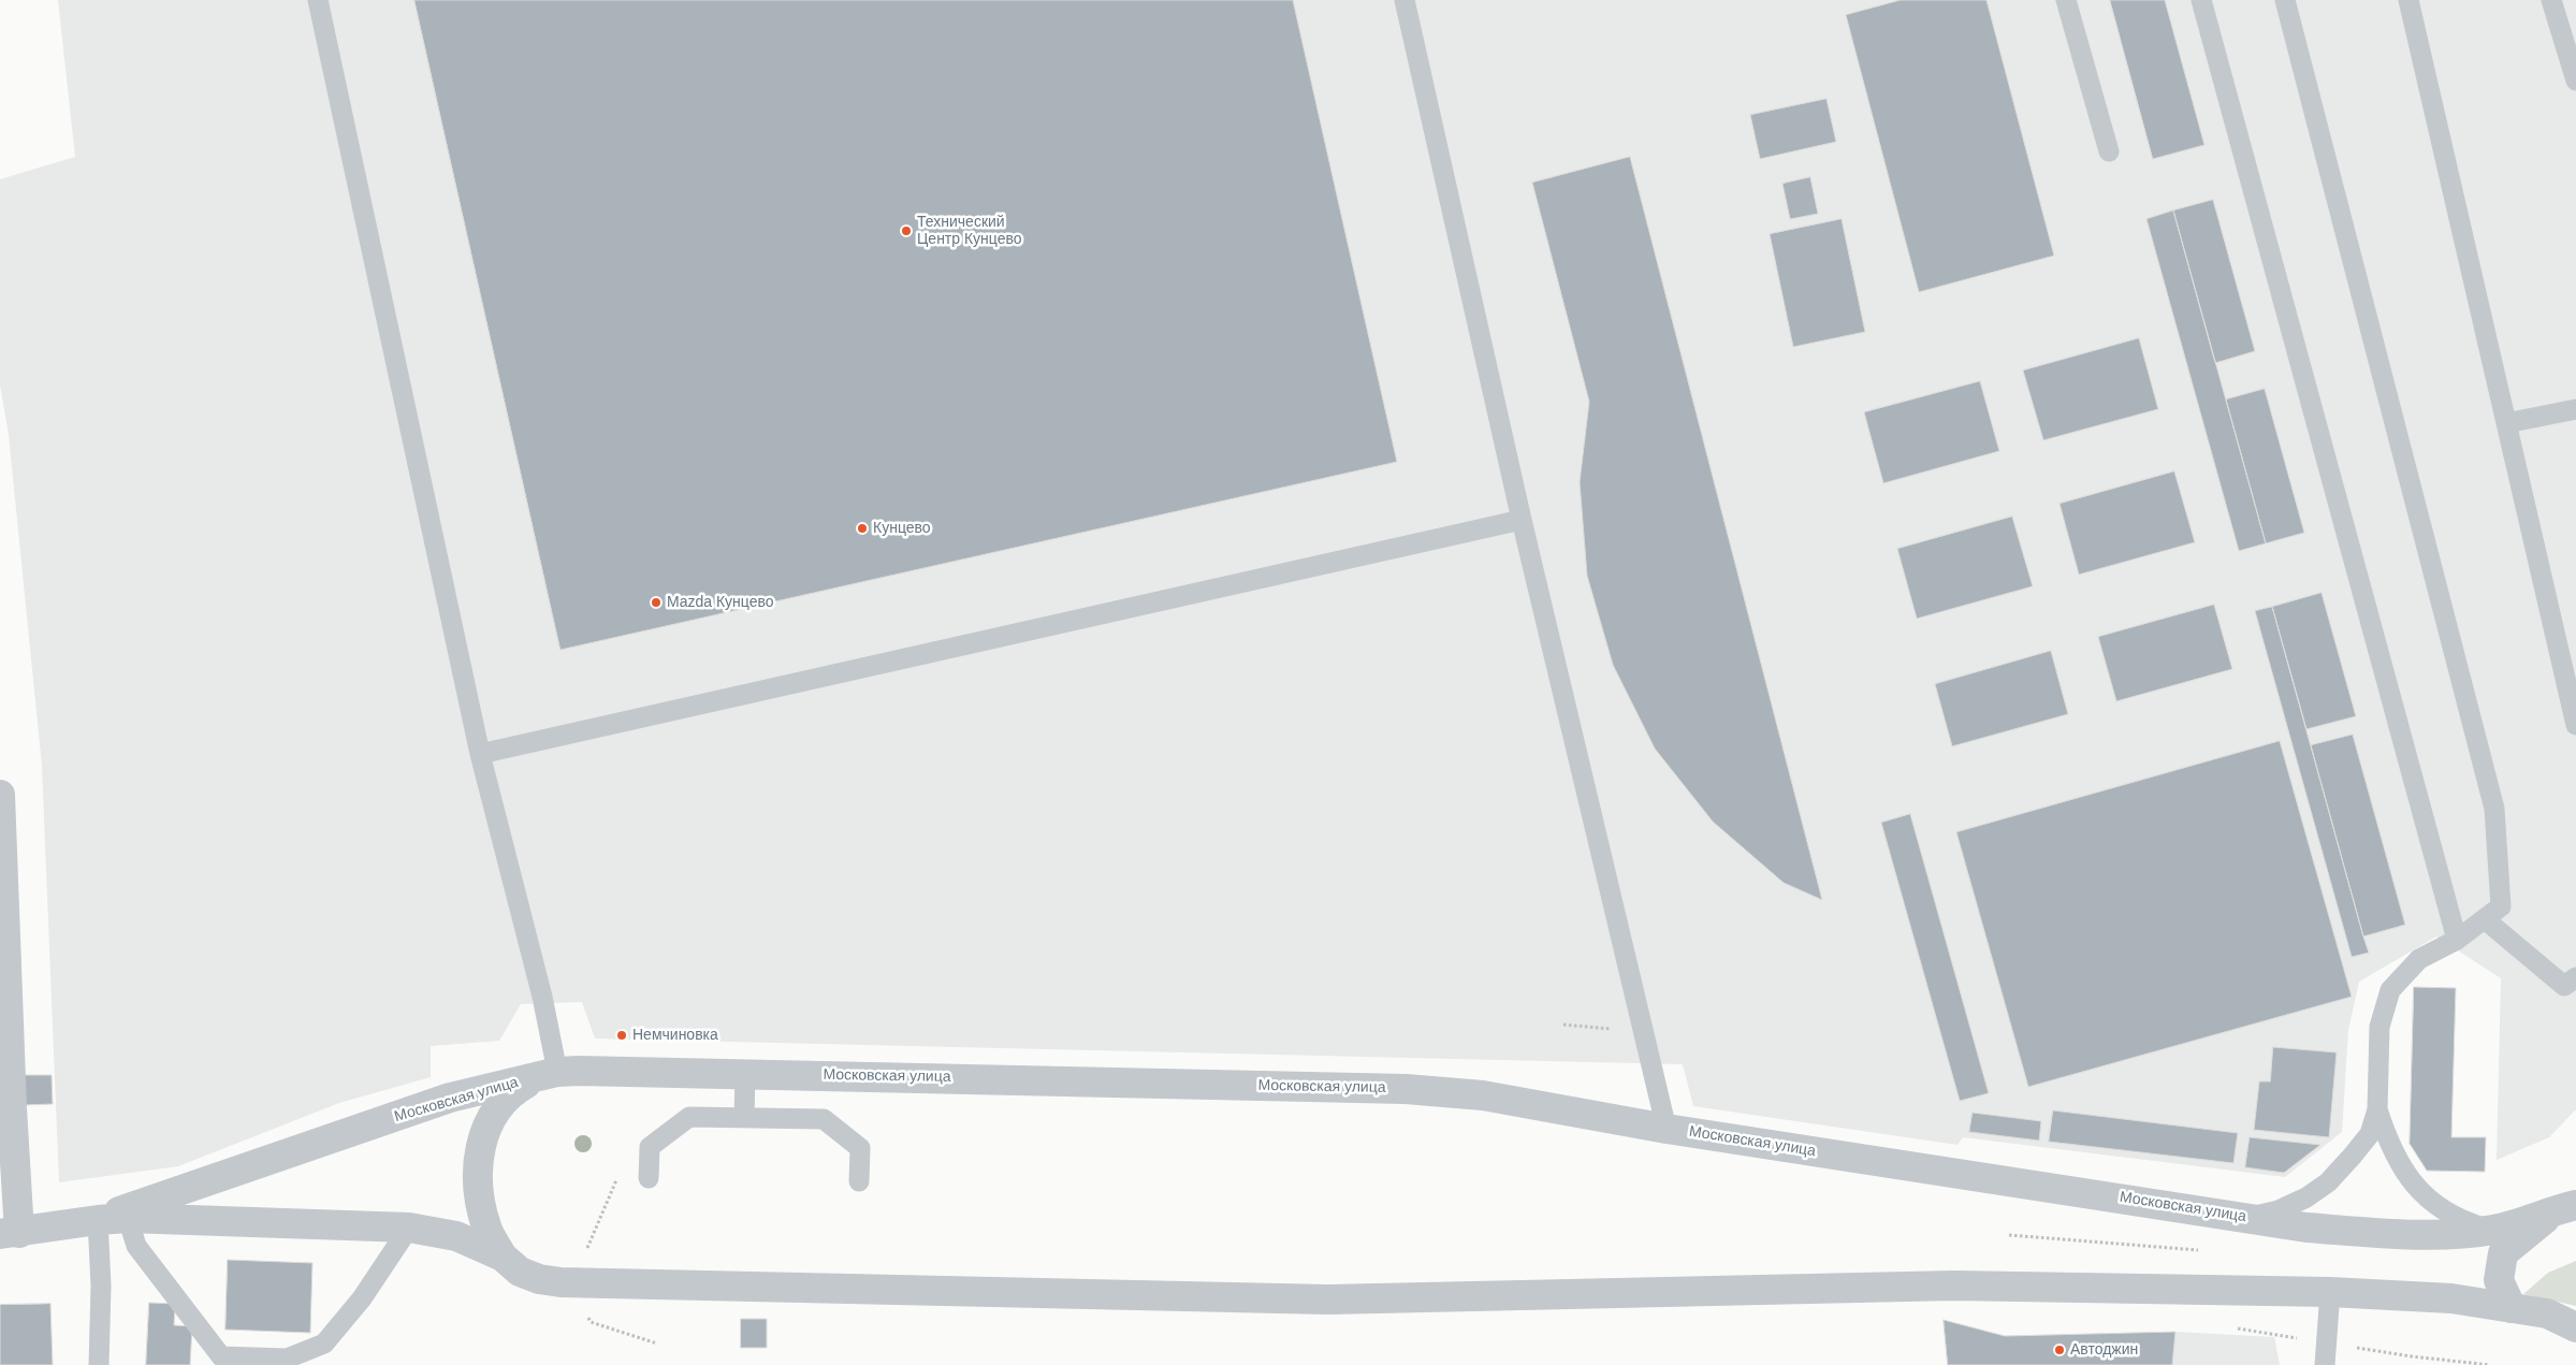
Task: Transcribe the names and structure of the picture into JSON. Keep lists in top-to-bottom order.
{
  "streets": {
    "street": ["Московская улица"]
  },
  "places": [
    "Технический Центр Кунцево",
    "Кунцево",
    "Mazda Кунцево",
    "Немчиновка",
    "Автоджин"
  ]
}
